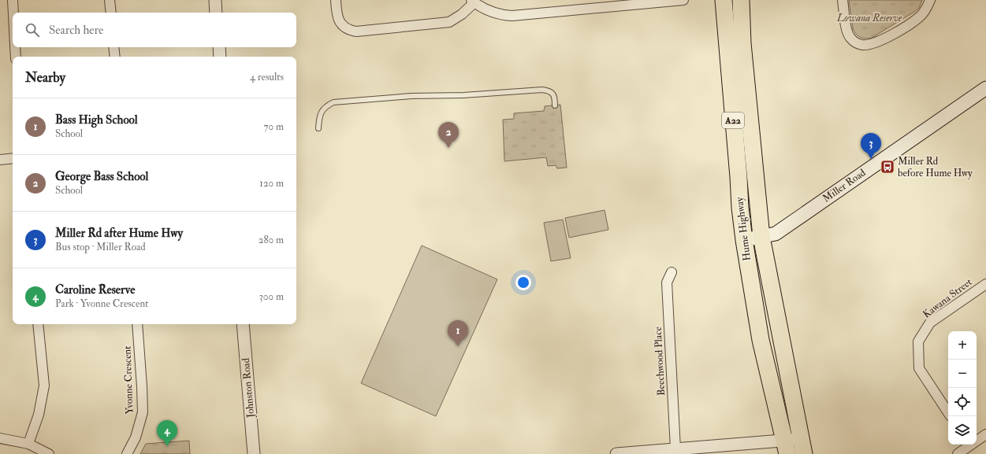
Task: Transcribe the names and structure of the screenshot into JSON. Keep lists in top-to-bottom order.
{
  "streets": {
    "highway": ["A22", "Hume Highway"],
    "main road": ["Miller Road"],
    "street": [
      "Kawana Street",
      "Beechwood Place",
      "Yvonne Crescent",
      "Johnston Road"
    ]
  },
  "crossings": [
    ["Miller Road", "Hume Highway"]
  ],
  "parks": ["Lowana Reserve"],
  "places": {
    "bus stop": ["Miller Rd before Hume Hwy"]
  },
  "page": {
    "search": "Search here",
    "heading": ["Nearby", "4 results"],
    "list": [
      {
        "mark": "1",
        "name": "Bass High School",
        "note": "School",
        "value": "70 m"
      },
      {
        "mark": "2",
        "name": "George Bass School",
        "note": "School",
        "value": "120 m"
      },
      {
        "mark": "3",
        "name": "Miller Rd after Hume Hwy",
        "note": "Bus stop · Miller Road",
        "value": "280 m"
      },
      {
        "mark": "4",
        "name": "Caroline Reserve",
        "note": "Park · Yvonne Crescent",
        "value": "300 m"
      }
    ],
    "pins": [
      "2",
      "3",
      "1",
      "4"
    ],
    "map_buttons": ["+", "−"]
  }
}
